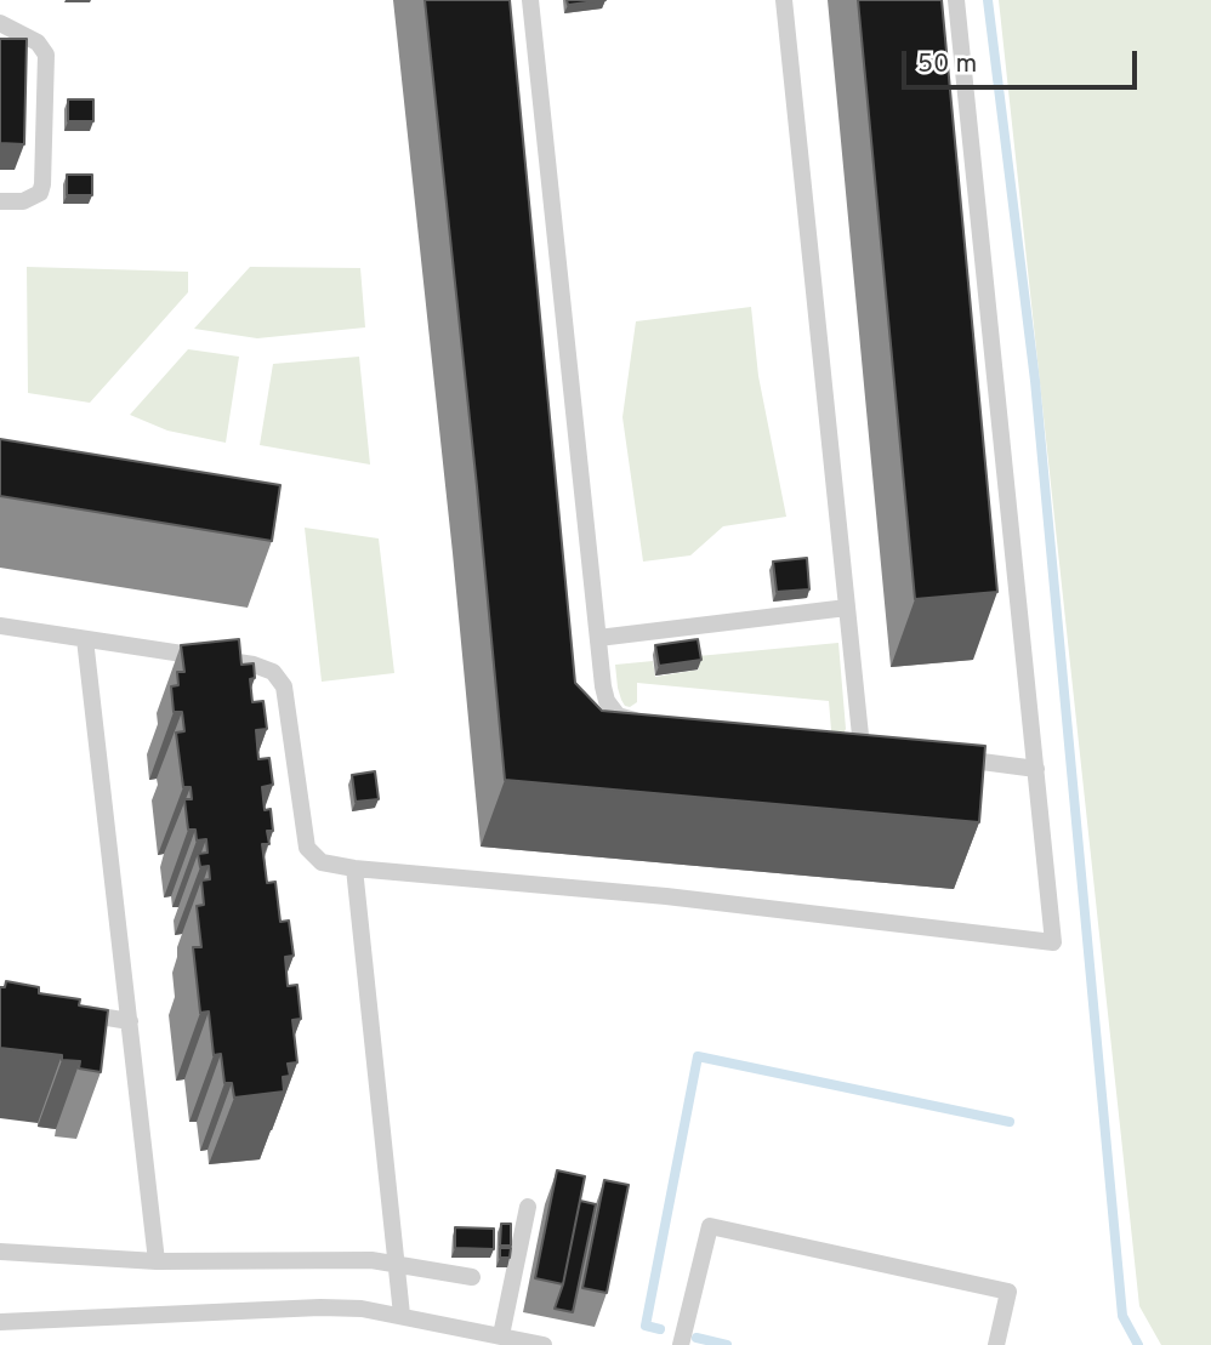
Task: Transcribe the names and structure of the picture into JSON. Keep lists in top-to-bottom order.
{
  "scale_bar": "50 m"
}
